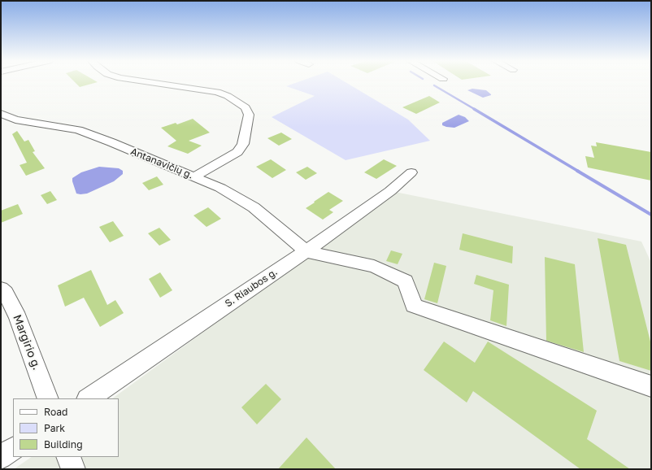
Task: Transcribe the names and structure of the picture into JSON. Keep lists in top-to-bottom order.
{
  "streets": {
    "street": ["Antanavičių g.", "S. Riaubos g.", "Margirio g."]
  },
  "crossings": [
    ["Antanavičių g.", "S. Riaubos g."]
  ],
  "legend": ["Road", "Park", "Building"]
}
